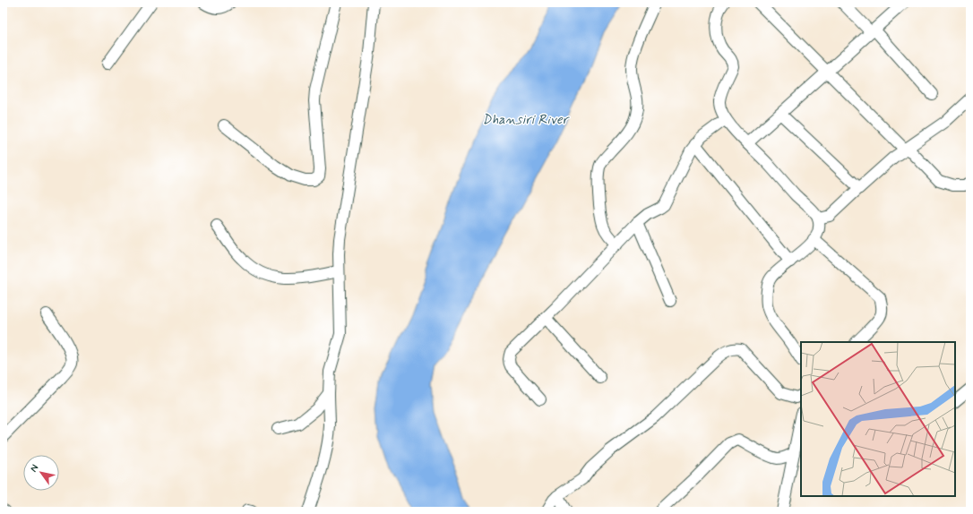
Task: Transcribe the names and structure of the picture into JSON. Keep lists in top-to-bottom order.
{
  "water": ["Dhansiri River"],
  "north": "top left"
}
